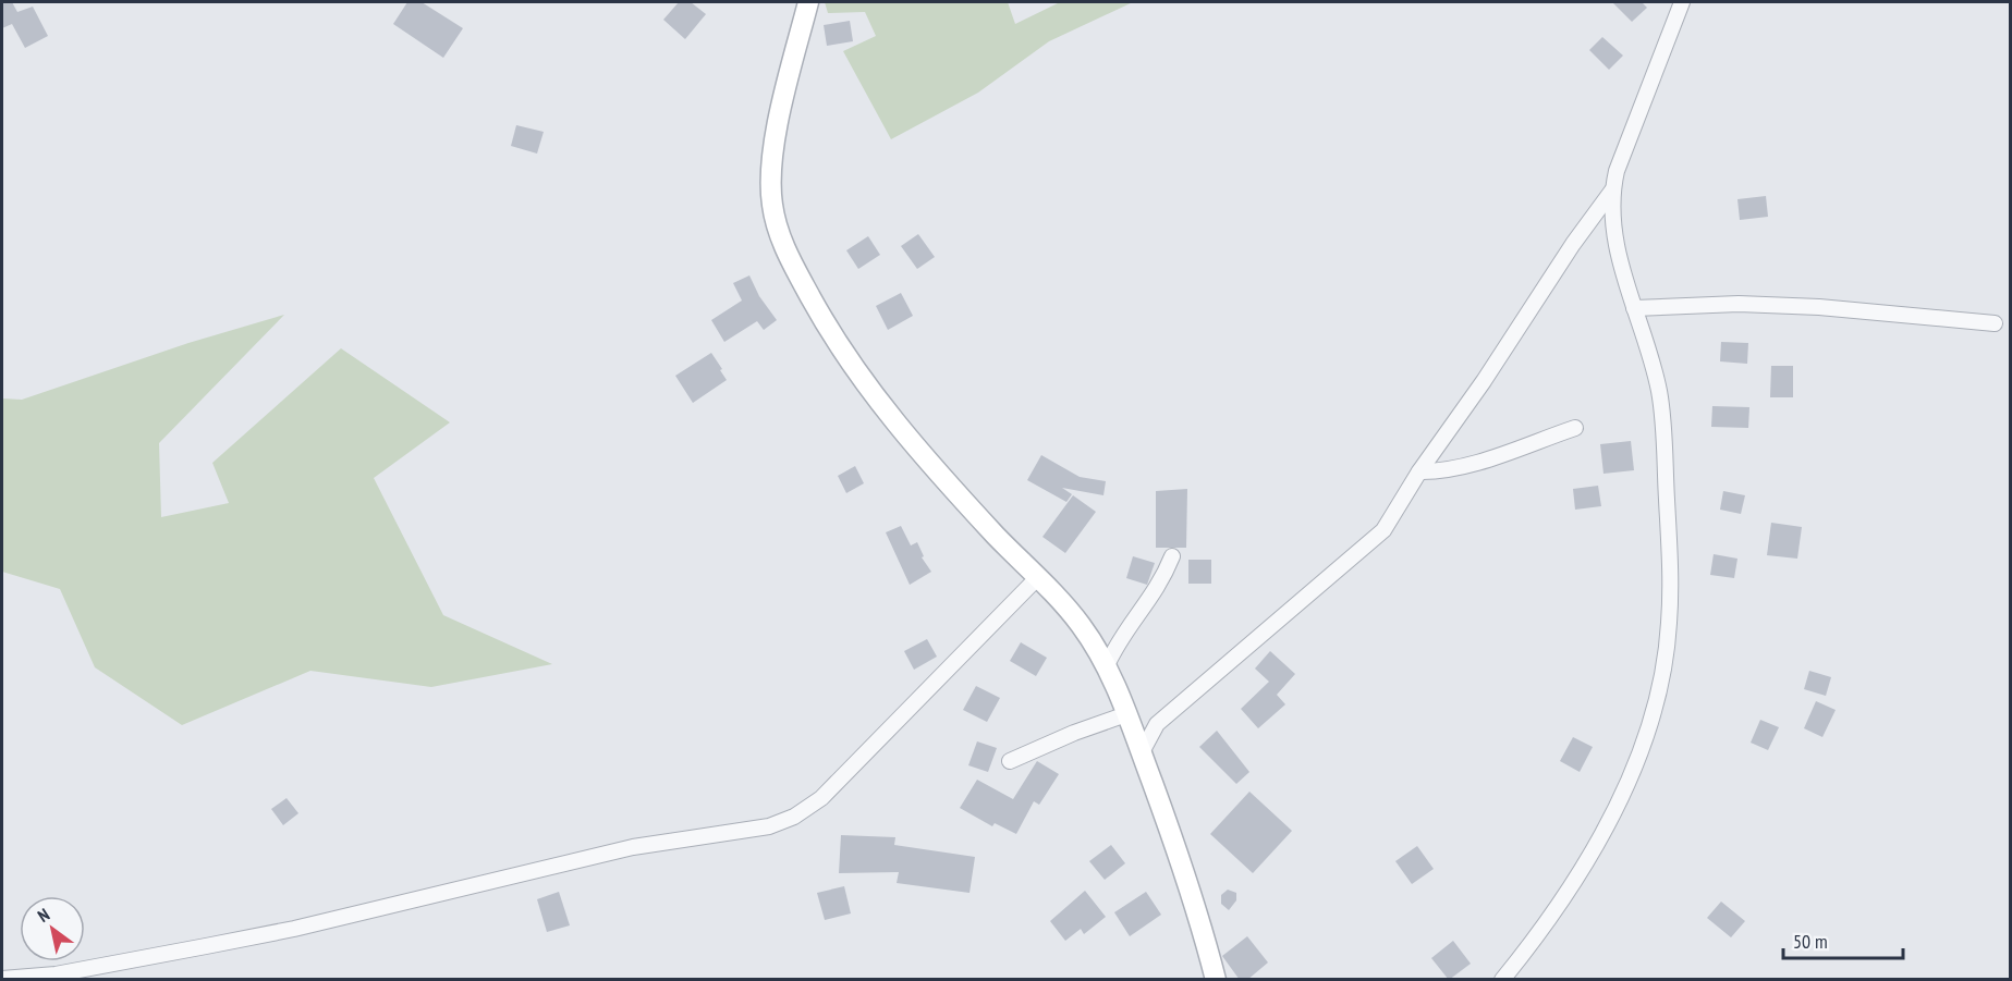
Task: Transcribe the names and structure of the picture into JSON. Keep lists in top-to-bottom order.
{
  "scale_bar": "50 m",
  "north": "top left"
}
